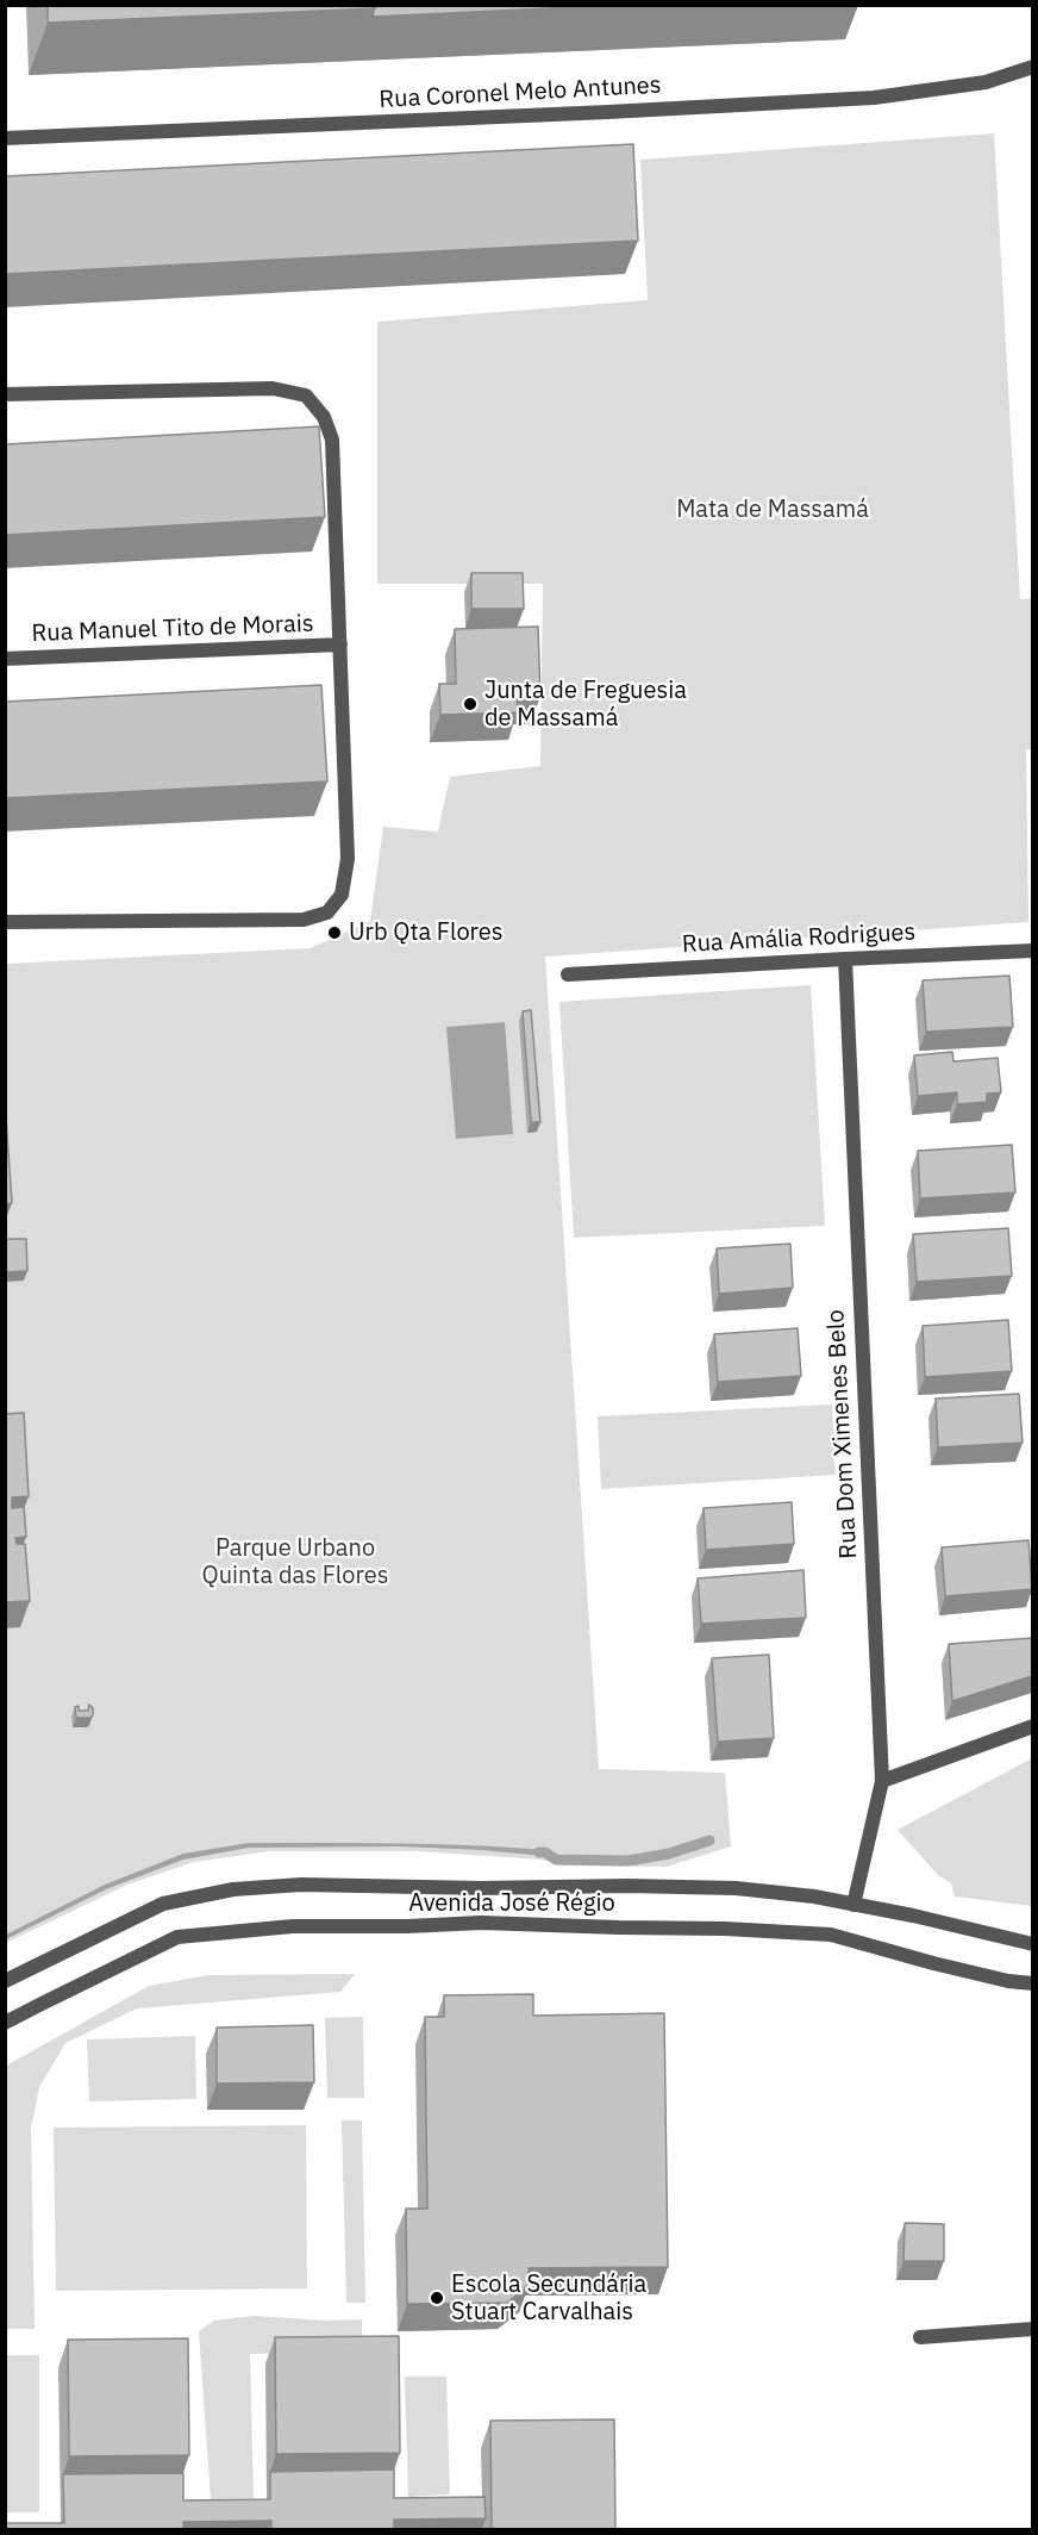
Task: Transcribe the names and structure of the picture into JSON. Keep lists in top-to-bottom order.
{
  "streets": {
    "street": [
      "Rua Coronel Melo Antunes",
      "Rua Manuel Tito de Morais",
      "Rua Amália Rodrigues",
      "Rua Dom Ximenes Belo",
      "Avenida José Régio"
    ]
  },
  "crossings": [
    ["Rua Amália Rodrigues", "Rua Dom Ximenes Belo"],
    ["Rua Dom Ximenes Belo", "Avenida José Régio"]
  ],
  "parks": ["Mata de Massamá", "Parque Urbano Quinta das Flores"],
  "places": ["Junta de Freguesia de Massamá", "Urb Qta Flores", "Escola Secundária Stuart Carvalhais"]
}
